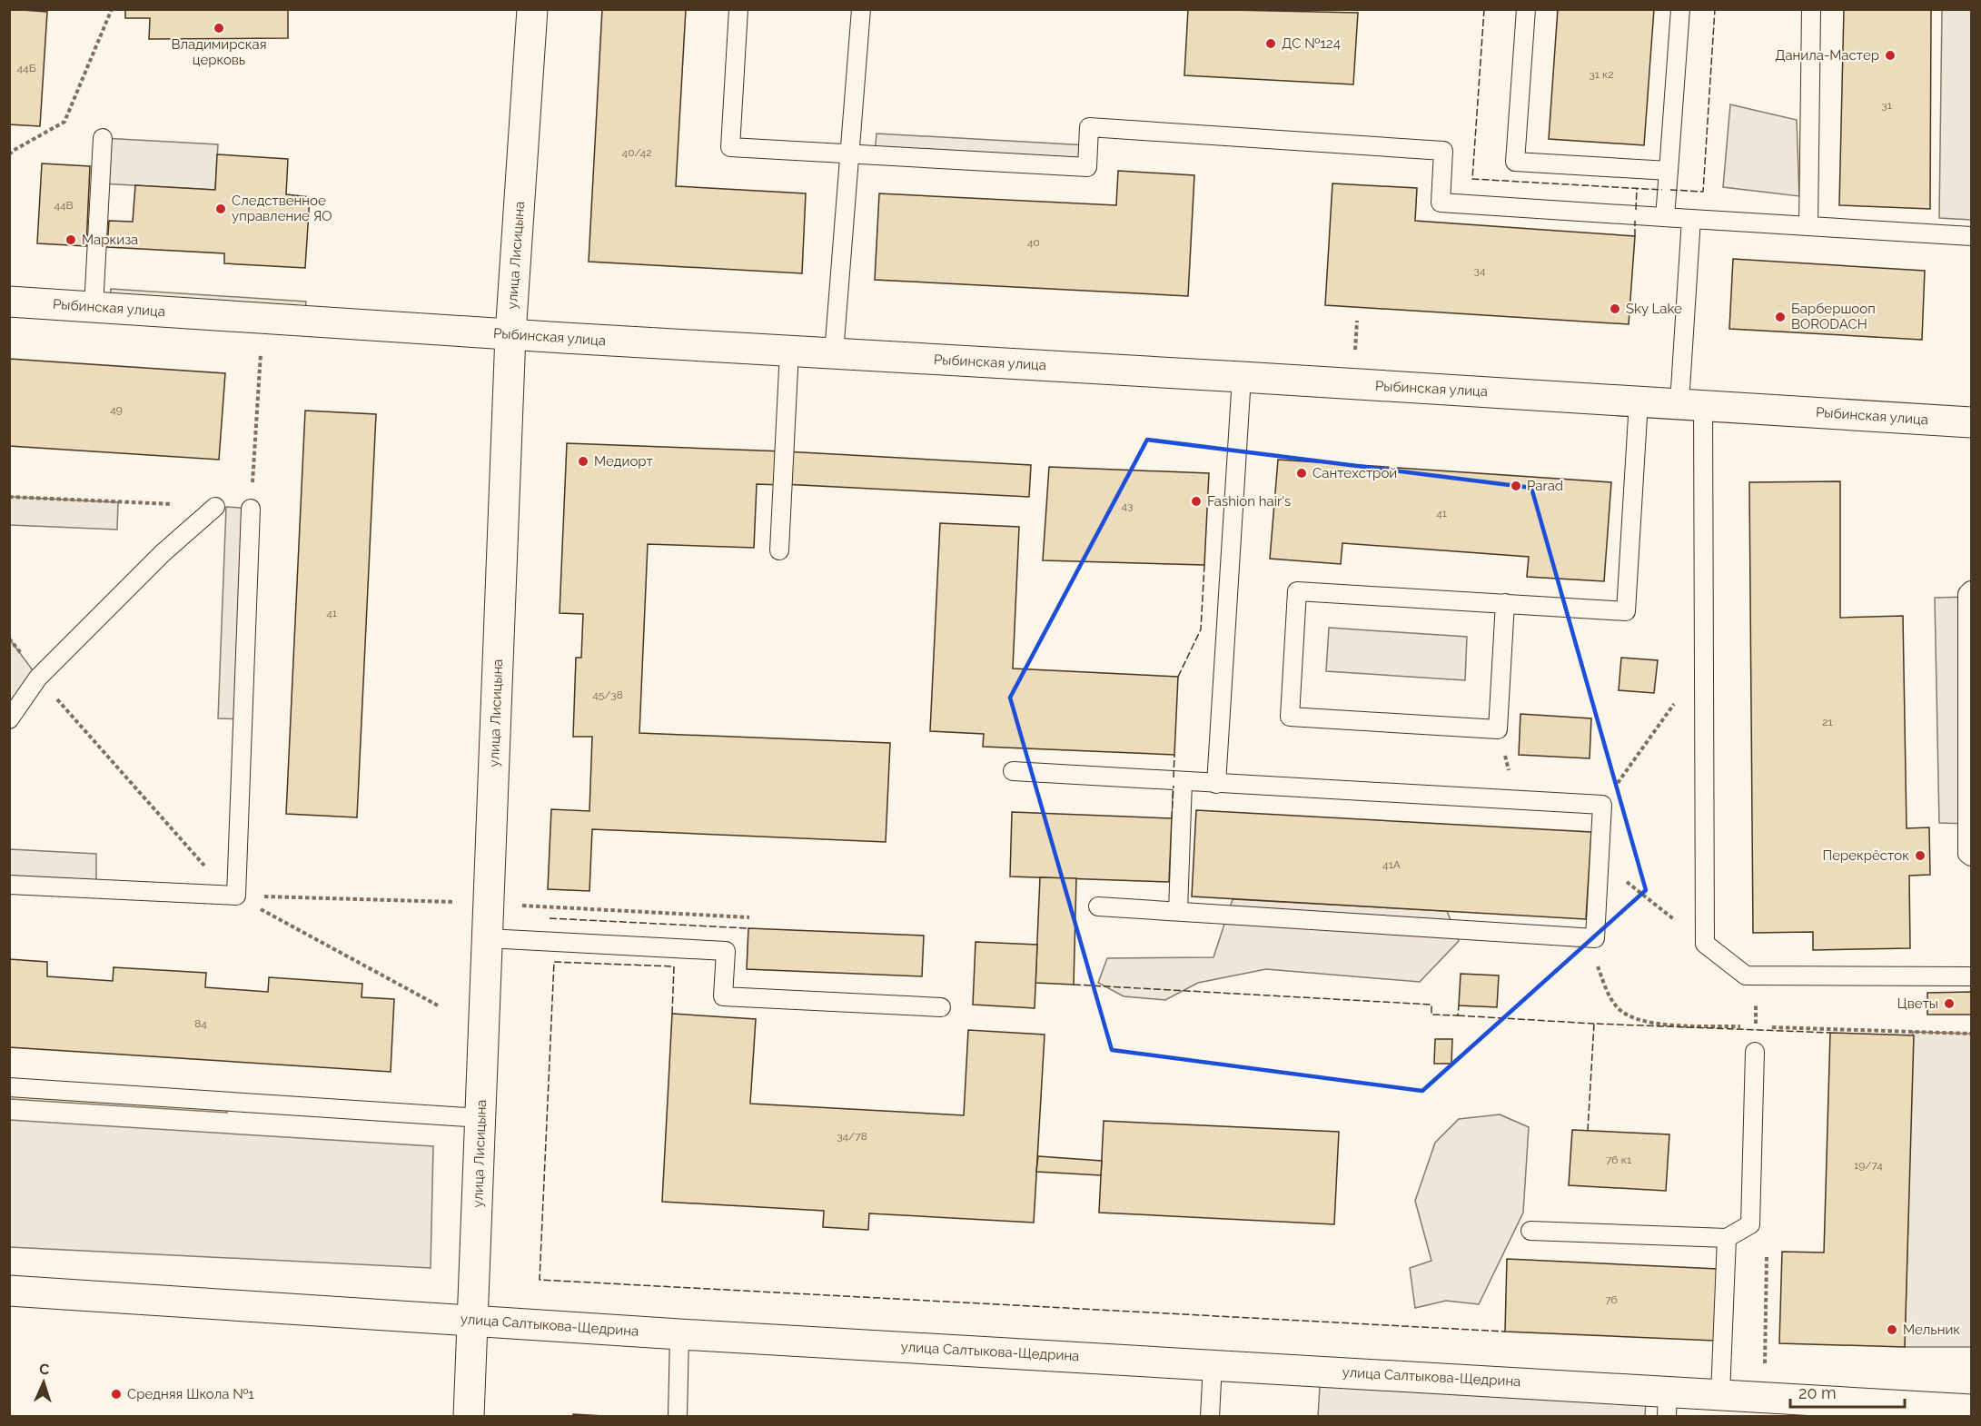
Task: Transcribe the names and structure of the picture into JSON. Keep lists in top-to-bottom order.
{
  "streets": {
    "street": ["улица Лисицына", "Рыбинская улица", "улица Салтыкова-Щедрина"]
  },
  "crossings": [
    ["улица Лисицына", "Рыбинская улица"],
    ["улица Лисицына", "улица Салтыкова-Щедрина"]
  ],
  "places": [
    "Владимирская церковь",
    "ДС №124",
    "Данила-Мастер",
    "Следственное управление ЯО",
    "Маркиза",
    "Sky Lake",
    "Барбершооп BORODACH",
    "Медиорт",
    "Сантехстрой",
    "Parad",
    "Fashion hair's",
    "Перекрёсток",
    "Цветы",
    "Мельник",
    "Средняя Школа №1"
  ],
  "house_numbers": [
    "44Б",
    "31 к2",
    "31",
    "40/42",
    "44В",
    "40",
    "34",
    "49",
    "43",
    "41",
    "41",
    "45/38",
    "21",
    "41А",
    "84",
    "34/78",
    "76 к1",
    "19/74",
    "76"
  ],
  "scale_bar": "20 m",
  "north": "top"
}
